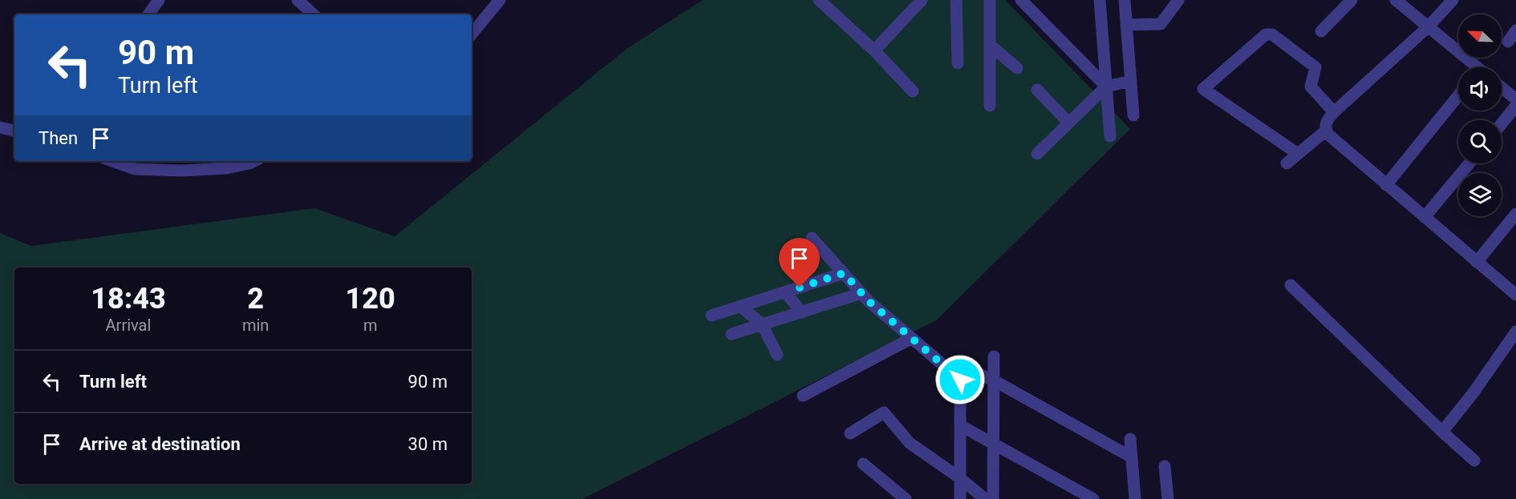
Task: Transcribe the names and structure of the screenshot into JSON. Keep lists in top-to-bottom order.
{
  "north": "top left",
  "page": {
    "turn": ["90 m", "Turn left"],
    "then": "Then",
    "eta": [
      "18:43",
      "Arrival",
      "2",
      "min",
      "120",
      "m"
    ],
    "list": [
      {
        "name": "Turn left",
        "value": "90 m"
      },
      {
        "name": "Arrive at destination",
        "value": "30 m"
      }
    ]
  }
}
